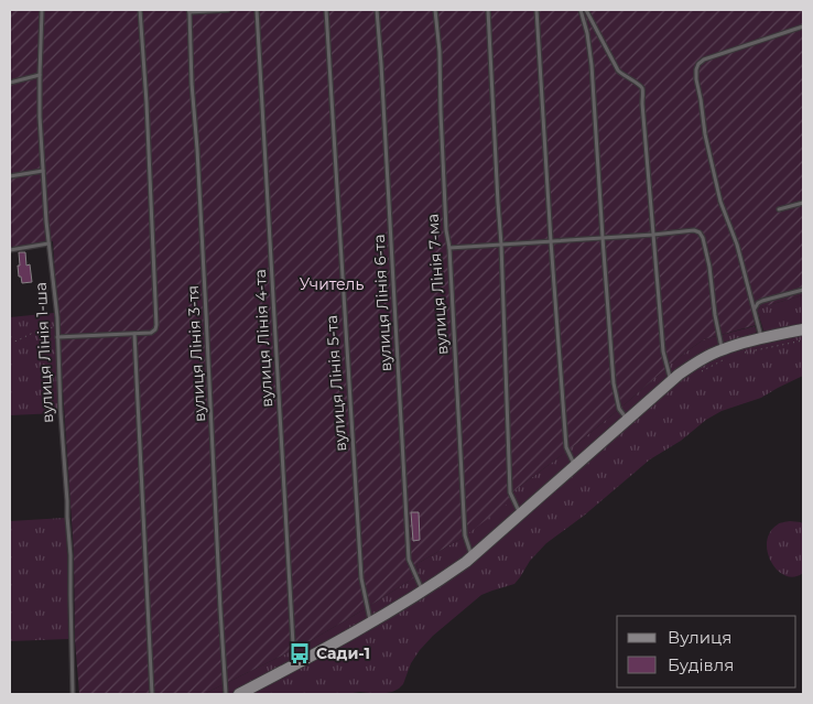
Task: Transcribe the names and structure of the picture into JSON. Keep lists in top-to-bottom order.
{
  "streets": {
    "lane": [
      "вулиця Лінія 7-ма",
      "вулиця Лінія 6-та",
      "вулиця Лінія 4-та",
      "вулиця Лінія 1-ша",
      "вулиця Лінія 3-тя",
      "вулиця Лінія 5-та"
    ]
  },
  "parks": ["Учитель"],
  "places": {
    "bus stop": ["Сади-1"]
  },
  "legend": ["Вулиця", "Будівля"]
}
